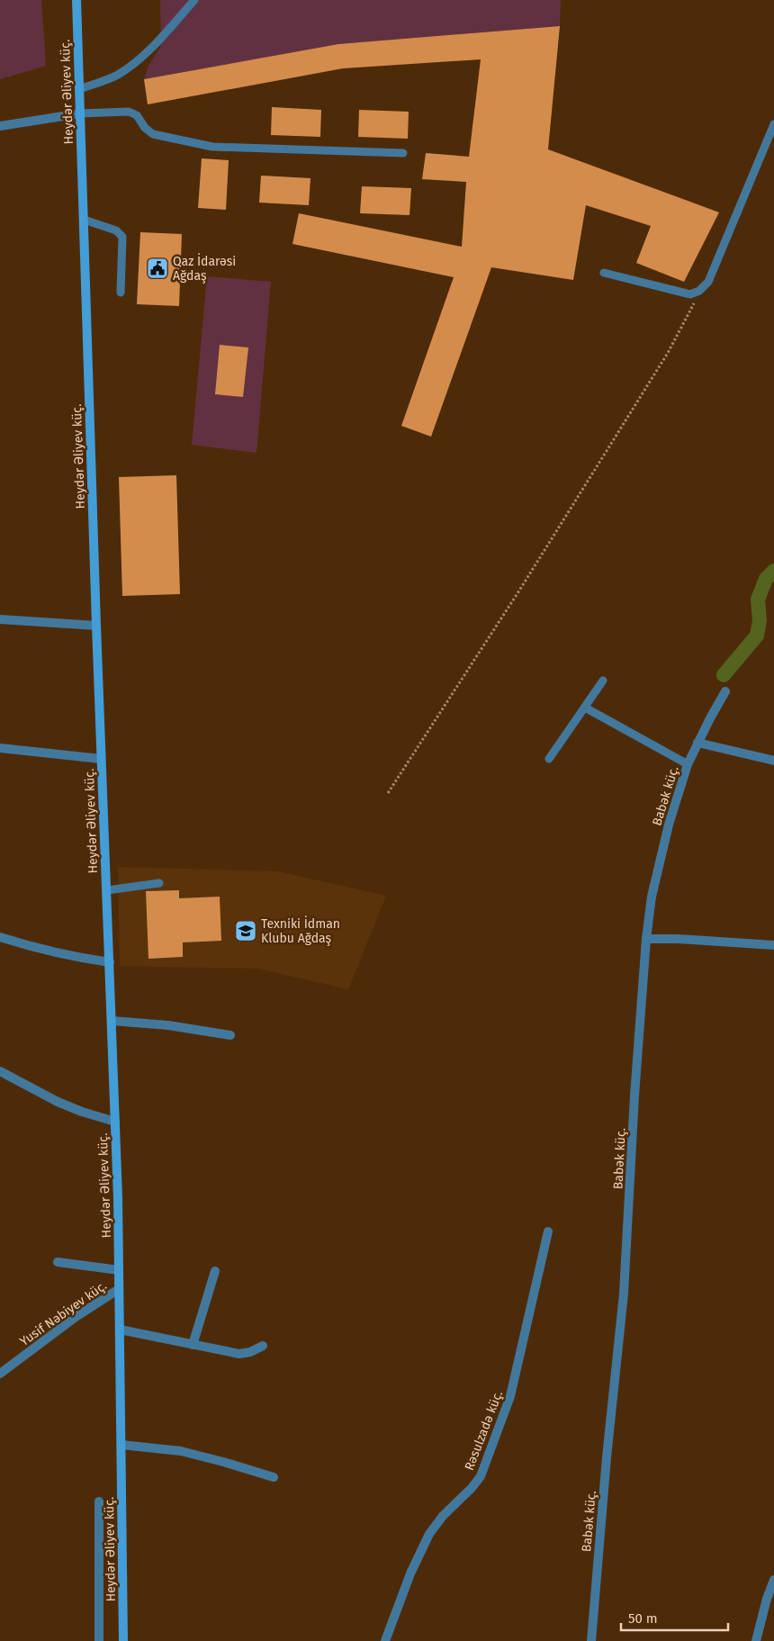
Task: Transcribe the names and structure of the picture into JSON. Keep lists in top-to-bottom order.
{
  "streets": {
    "main road": ["Heydər Əliyev küç."],
    "street": ["Babək küç.", "Yusif Nəbiyev küç.", "Rəsulzadə küç."]
  },
  "crossings": [
    ["Heydər Əliyev küç.", "Yusif Nəbiyev küç."]
  ],
  "places": {
    "public building": ["Qaz İdarəsi Ağdaş"],
    "school or university": ["Texniki İdman Klubu Ağdaş"]
  },
  "scale_bar": "50 m"
}
